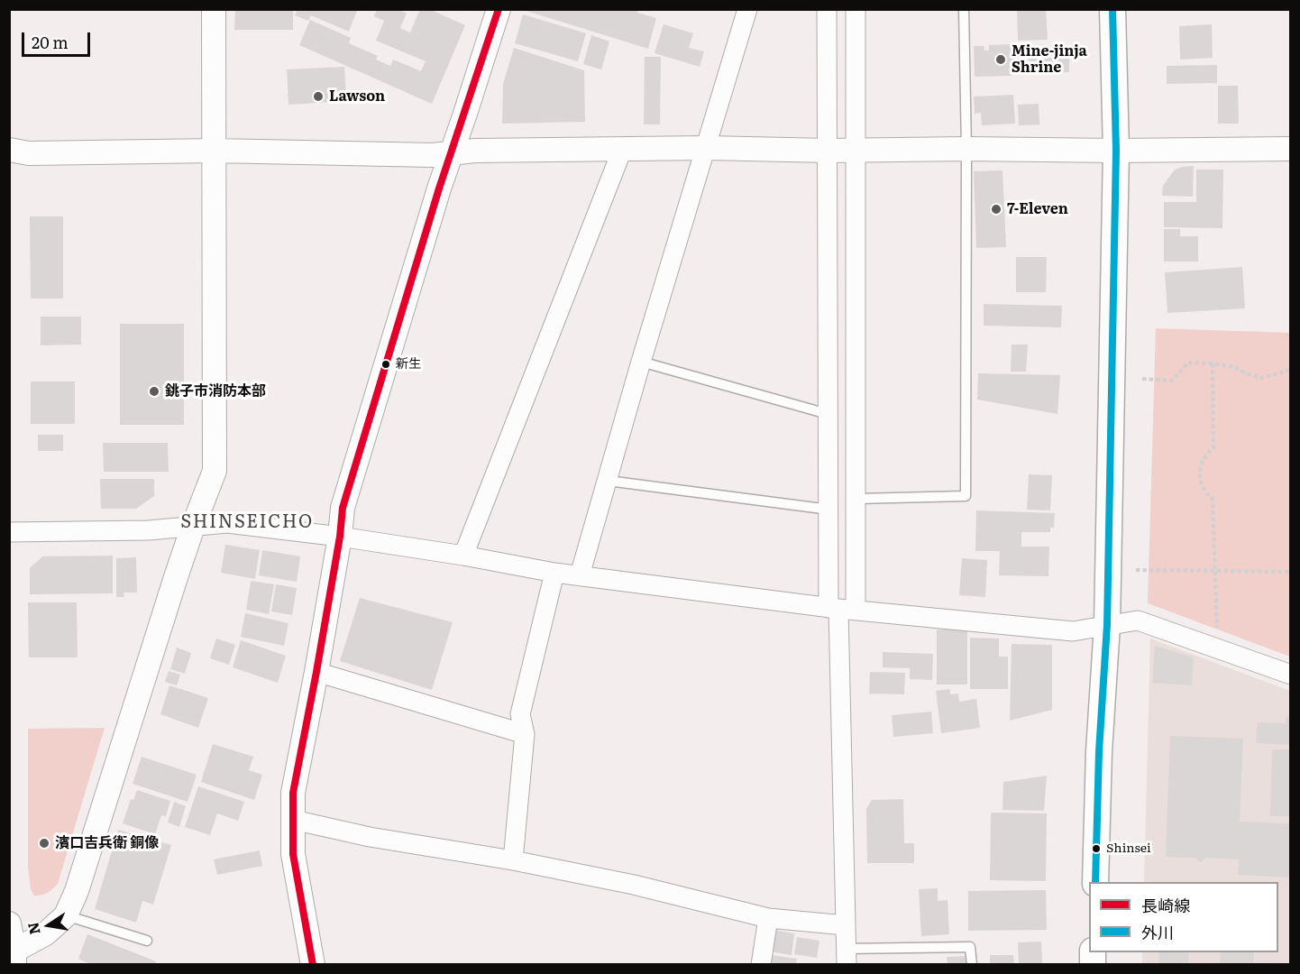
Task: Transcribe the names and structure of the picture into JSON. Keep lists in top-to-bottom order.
{
  "districts": ["SHINSEICHO"],
  "places": [
    "Mine-jinja Shrine",
    "Lawson",
    "7-Eleven",
    "新生",
    "銚子市消防本部",
    "濱口吉兵衛 銅像",
    "Shinsei"
  ],
  "lines": ["transit line 長崎線", "transit line 外川"],
  "legend": ["長崎線", "外川"],
  "scale_bar": "20 m",
  "north": "left"
}
